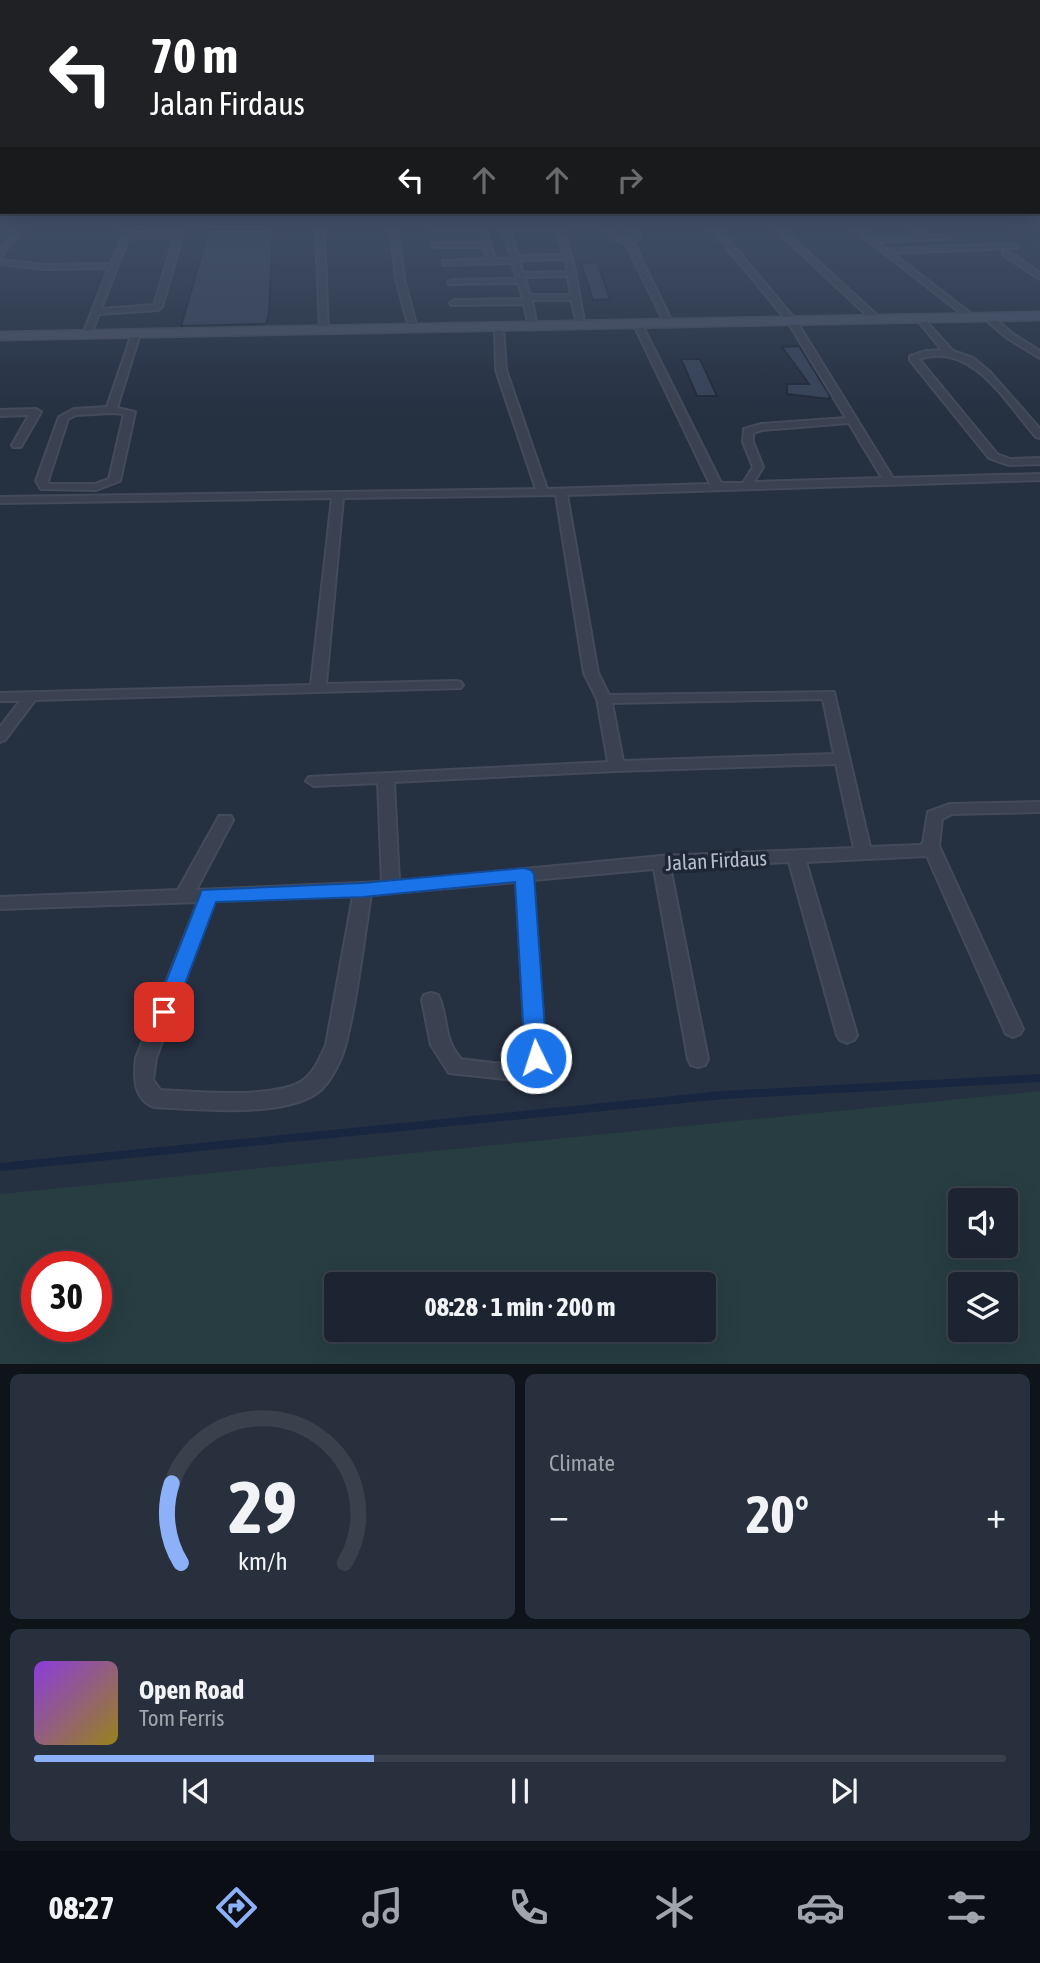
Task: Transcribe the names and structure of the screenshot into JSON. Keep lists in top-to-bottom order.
{
  "streets": {
    "street": ["Jalan Firdaus"]
  },
  "page": {
    "turn": ["70 m", "Jalan Firdaus"],
    "limit": "30",
    "trip": "08:28 · 1 min · 200 m",
    "tile": "Climate",
    "heat": ["−", "20°", "+"],
    "song": ["Open Road", "Tom Ferris"],
    "tabs": "08:27",
    "gauge": ["29", "km/h"]
  }
}
